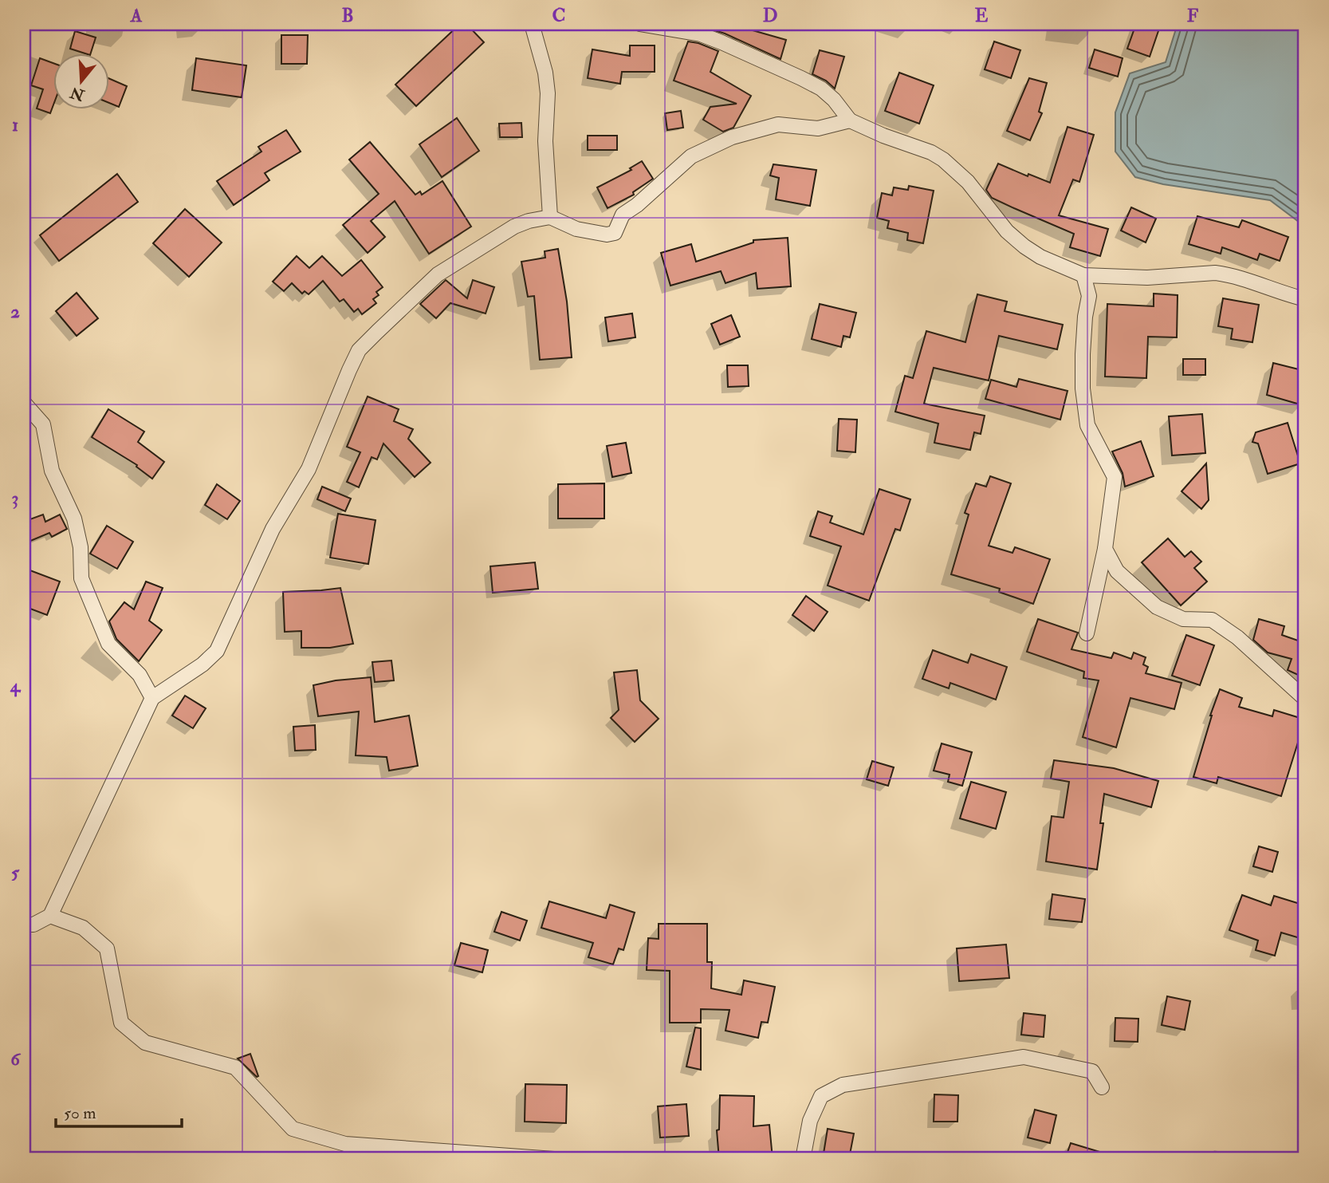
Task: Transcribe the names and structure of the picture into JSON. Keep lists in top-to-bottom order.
{
  "scale_bar": "50 m",
  "north": "bottom",
  "grid": {
    "columns": [
      "A",
      "B",
      "C",
      "D",
      "E",
      "F"
    ],
    "rows": [
      "1",
      "2",
      "3",
      "4",
      "5",
      "6"
    ]
  }
}
